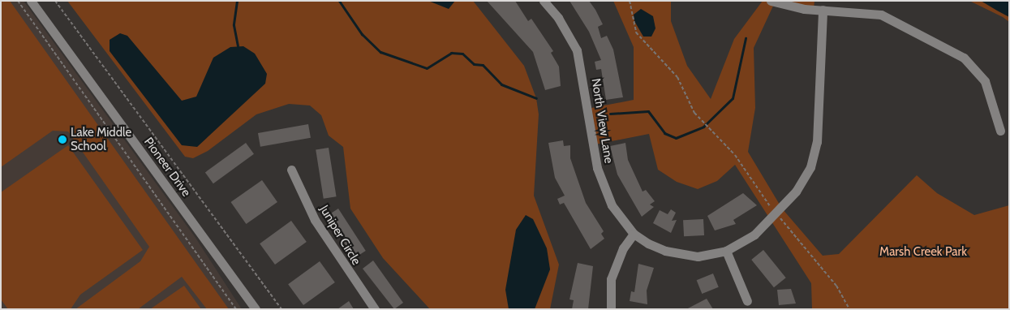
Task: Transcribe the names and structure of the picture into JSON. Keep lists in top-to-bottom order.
{
  "streets": {
    "street": ["North View Lane", "Pioneer Drive", "Juniper Circle"]
  },
  "parks": ["Marsh Creek Park"],
  "places": ["Lake Middle School"]
}
